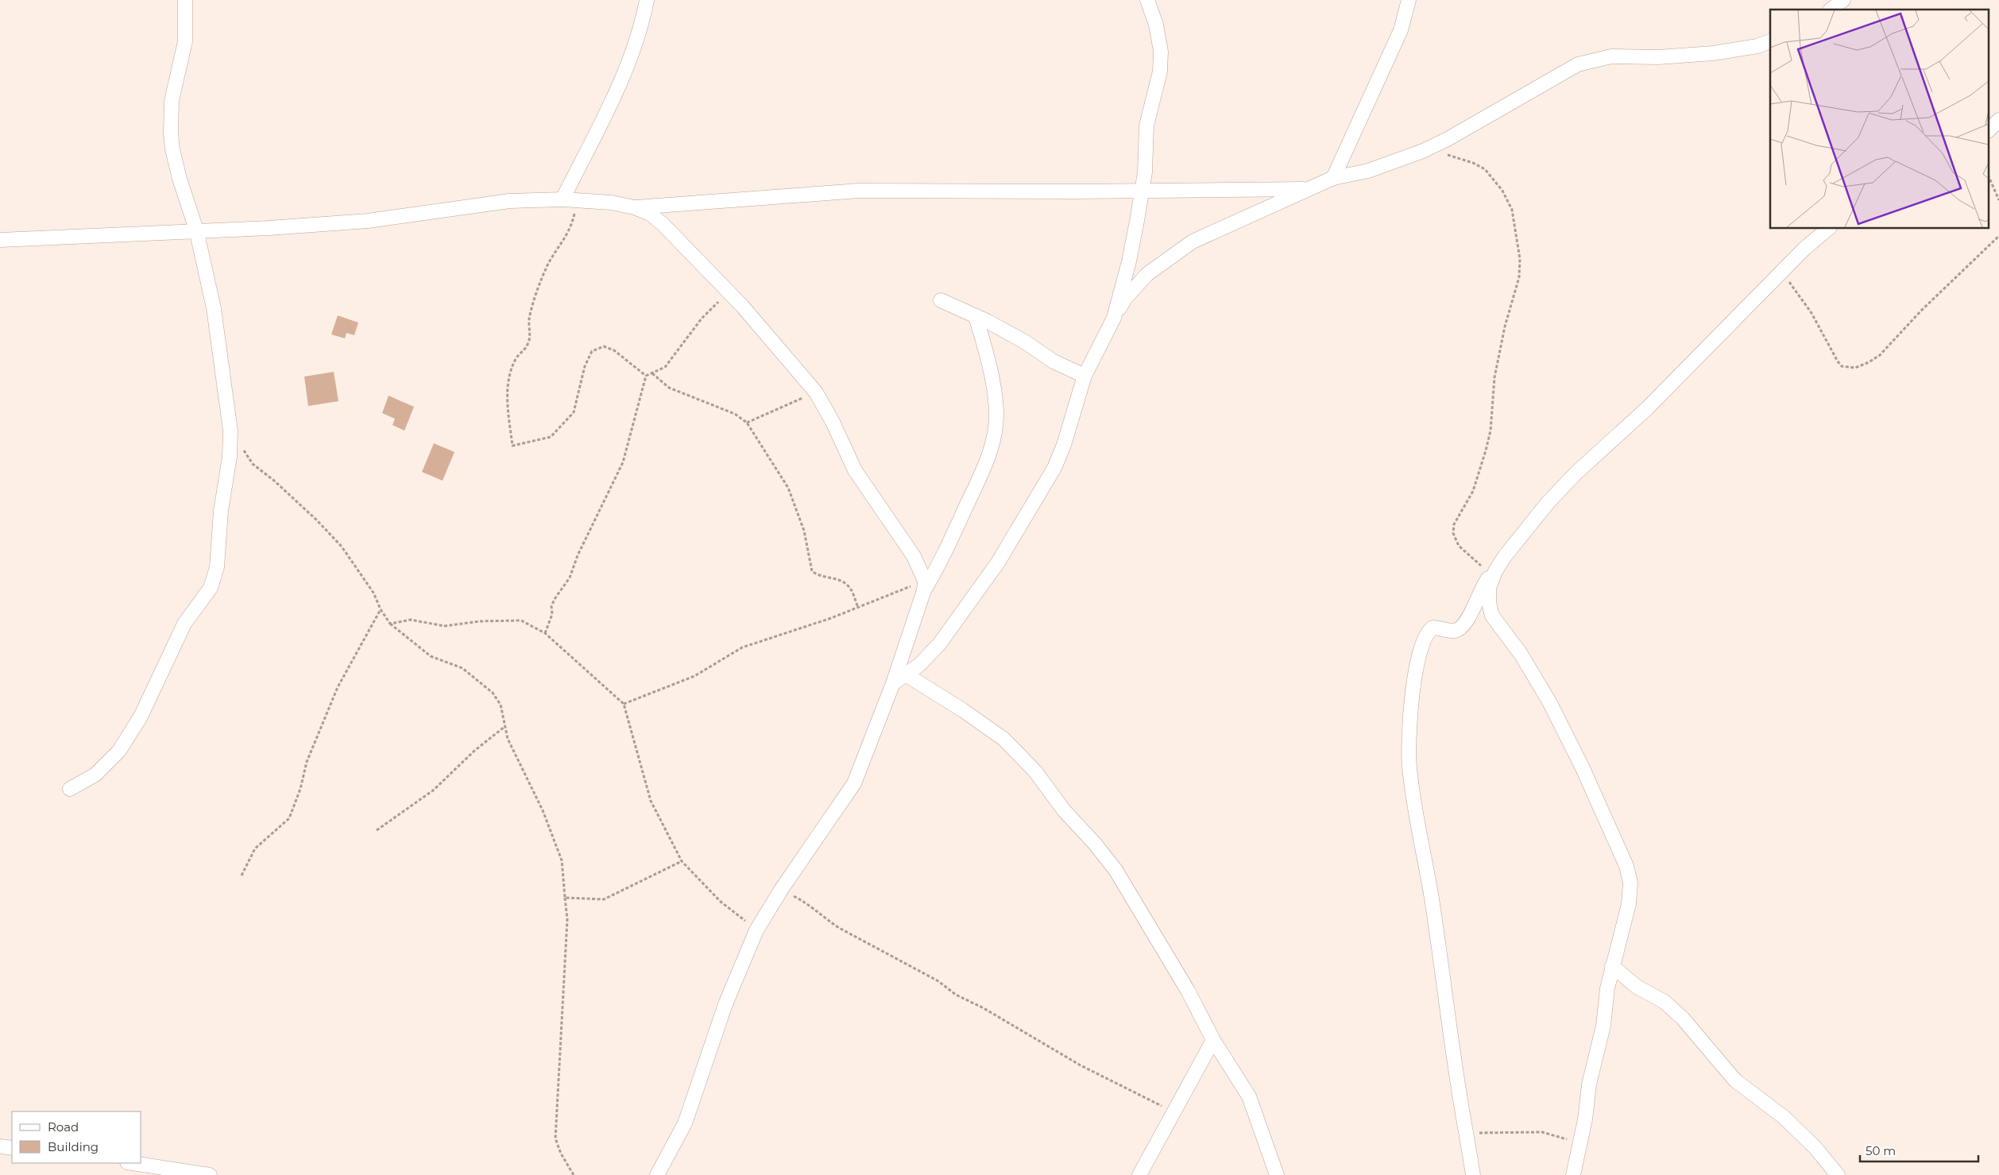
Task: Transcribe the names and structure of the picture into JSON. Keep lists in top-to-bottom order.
{
  "legend": ["Road", "Building"],
  "scale_bar": "50 m"
}
